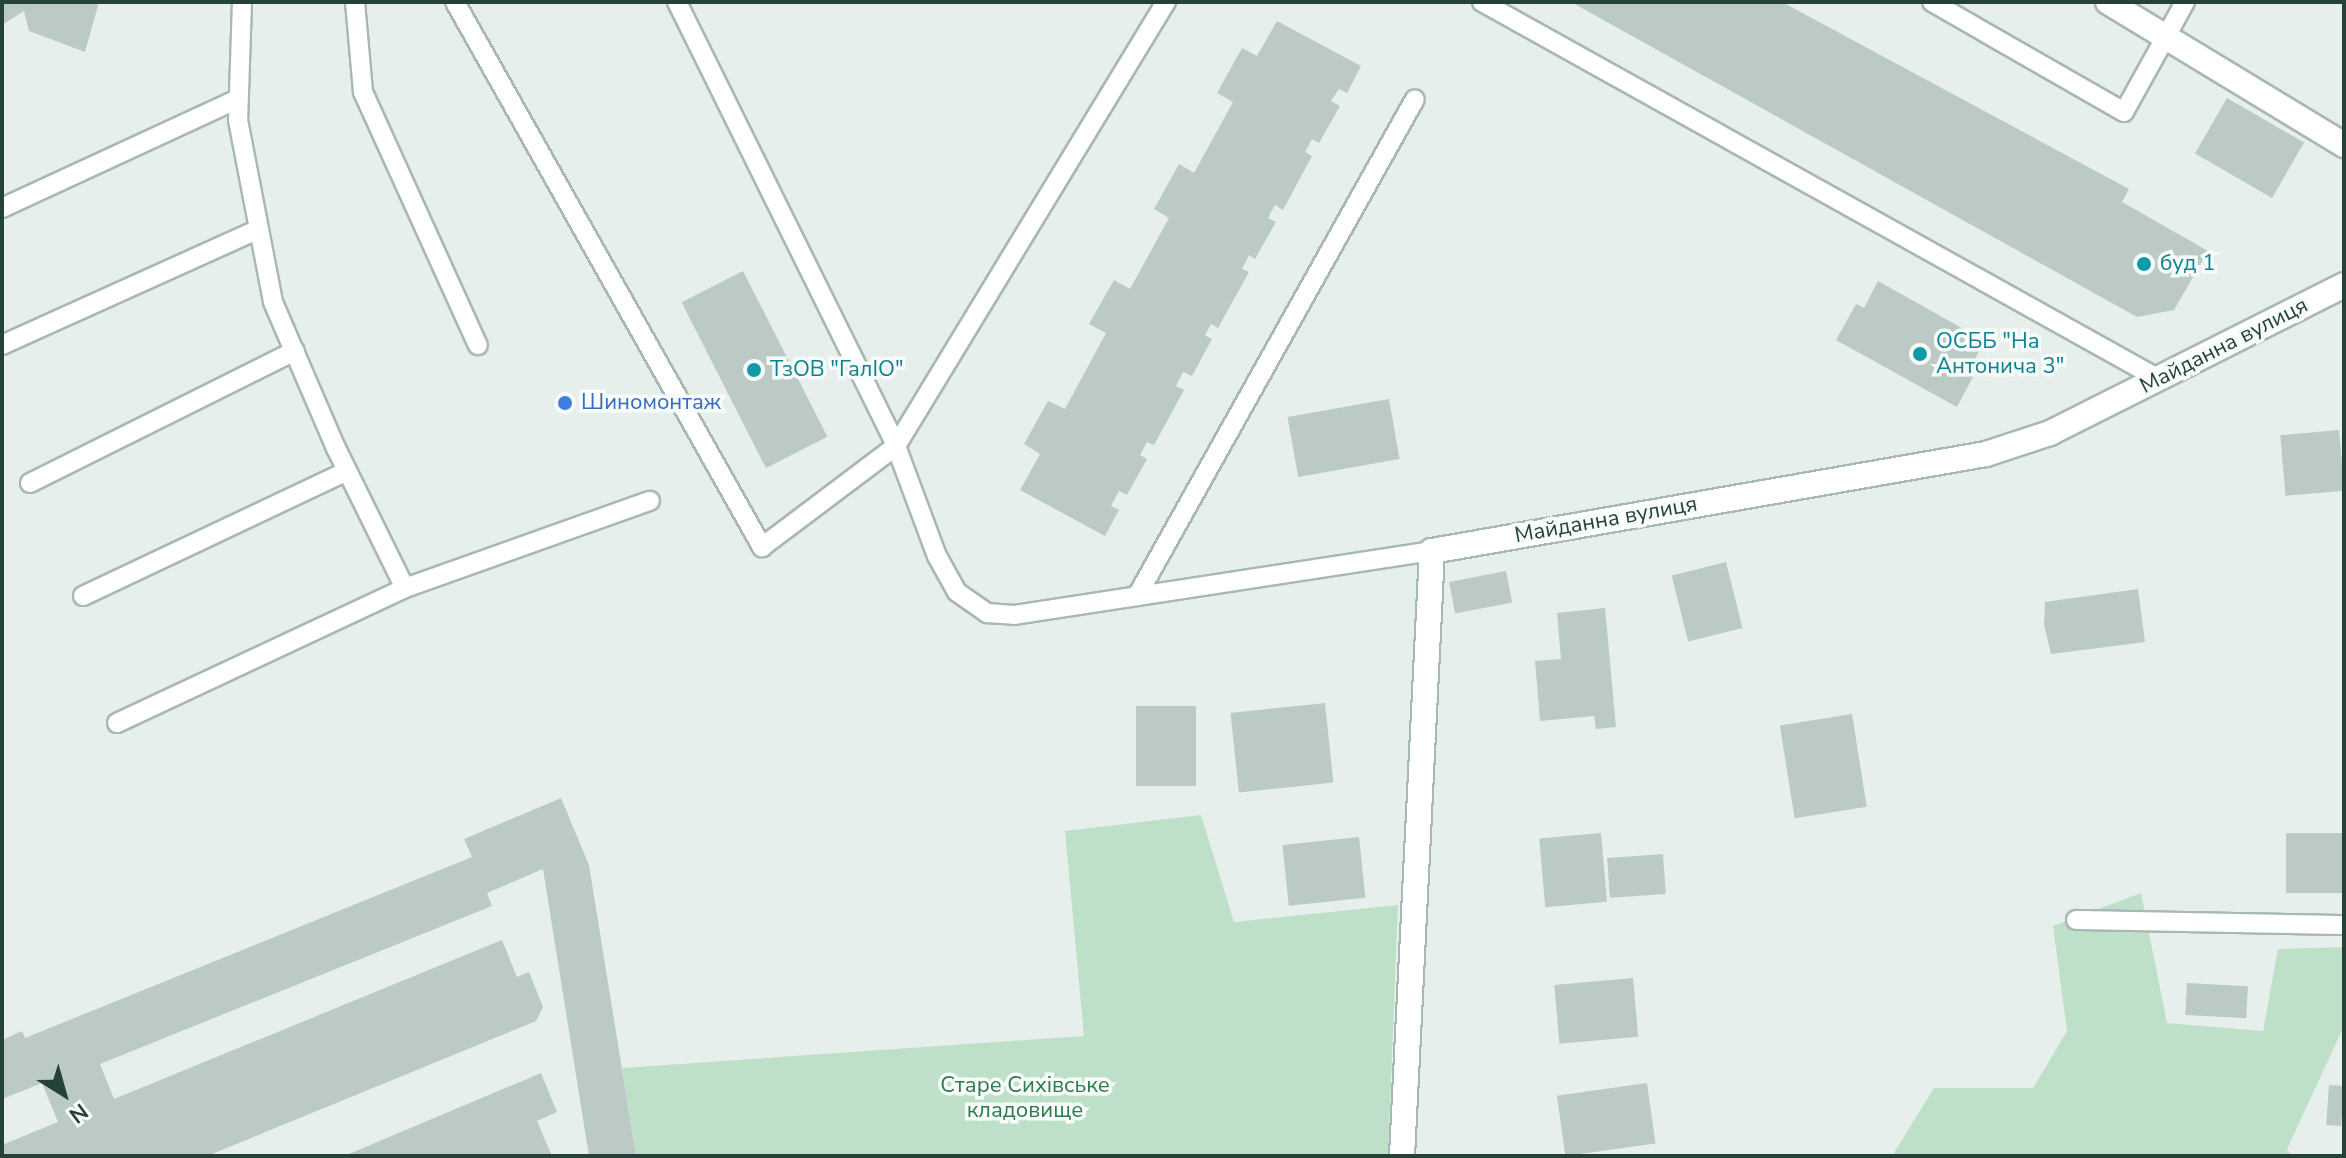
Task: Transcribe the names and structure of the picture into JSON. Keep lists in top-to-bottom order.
{
  "streets": {
    "street": ["Майданна вулиця"]
  },
  "parks": ["Старе Сихівське кладовище"],
  "places": [
    "буд 1",
    "ОСББ \"На Антонича 3\"",
    "ТзОВ \"ГалІО\"",
    "Шиномонтаж"
  ],
  "north": "bottom right"
}
